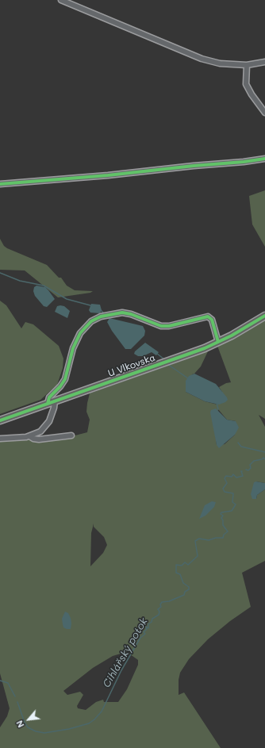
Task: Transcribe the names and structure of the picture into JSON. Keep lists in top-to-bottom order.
{
  "streets": {
    "main road": ["U Vlkovska"]
  },
  "water": ["Cihlářský potok"],
  "north": "bottom left"
}
